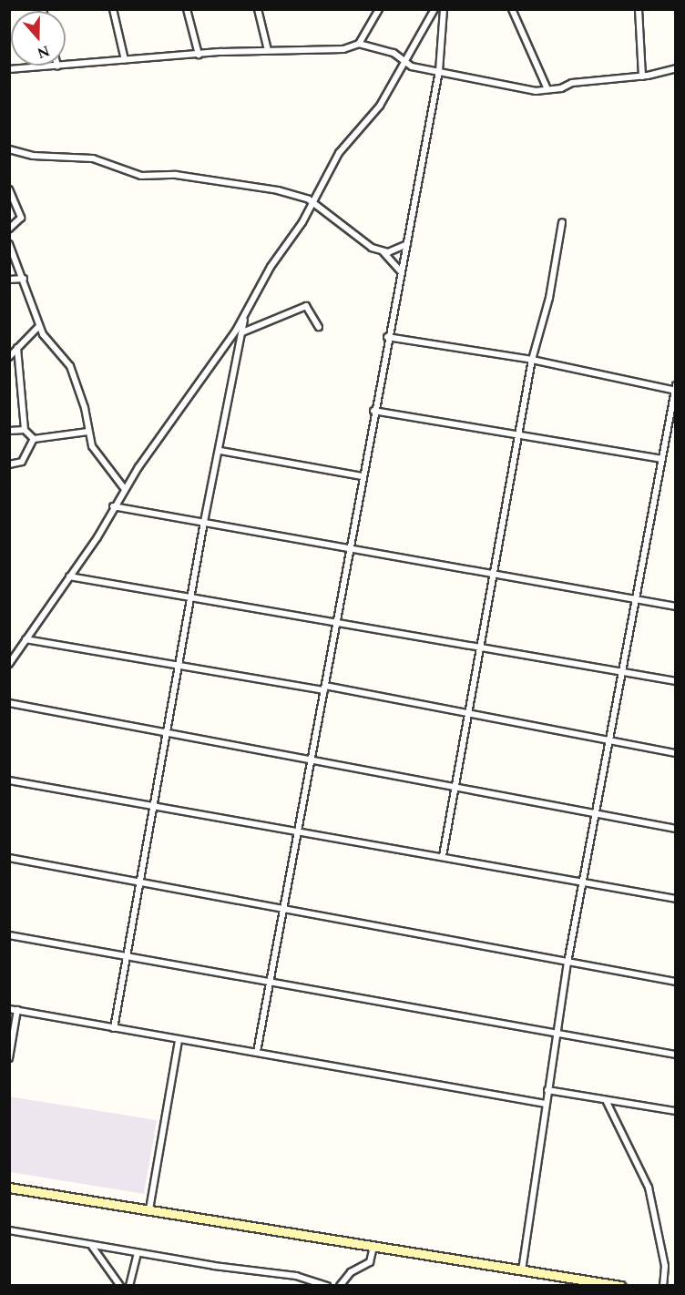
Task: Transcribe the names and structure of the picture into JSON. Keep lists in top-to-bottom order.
{
  "north": "bottom"
}
